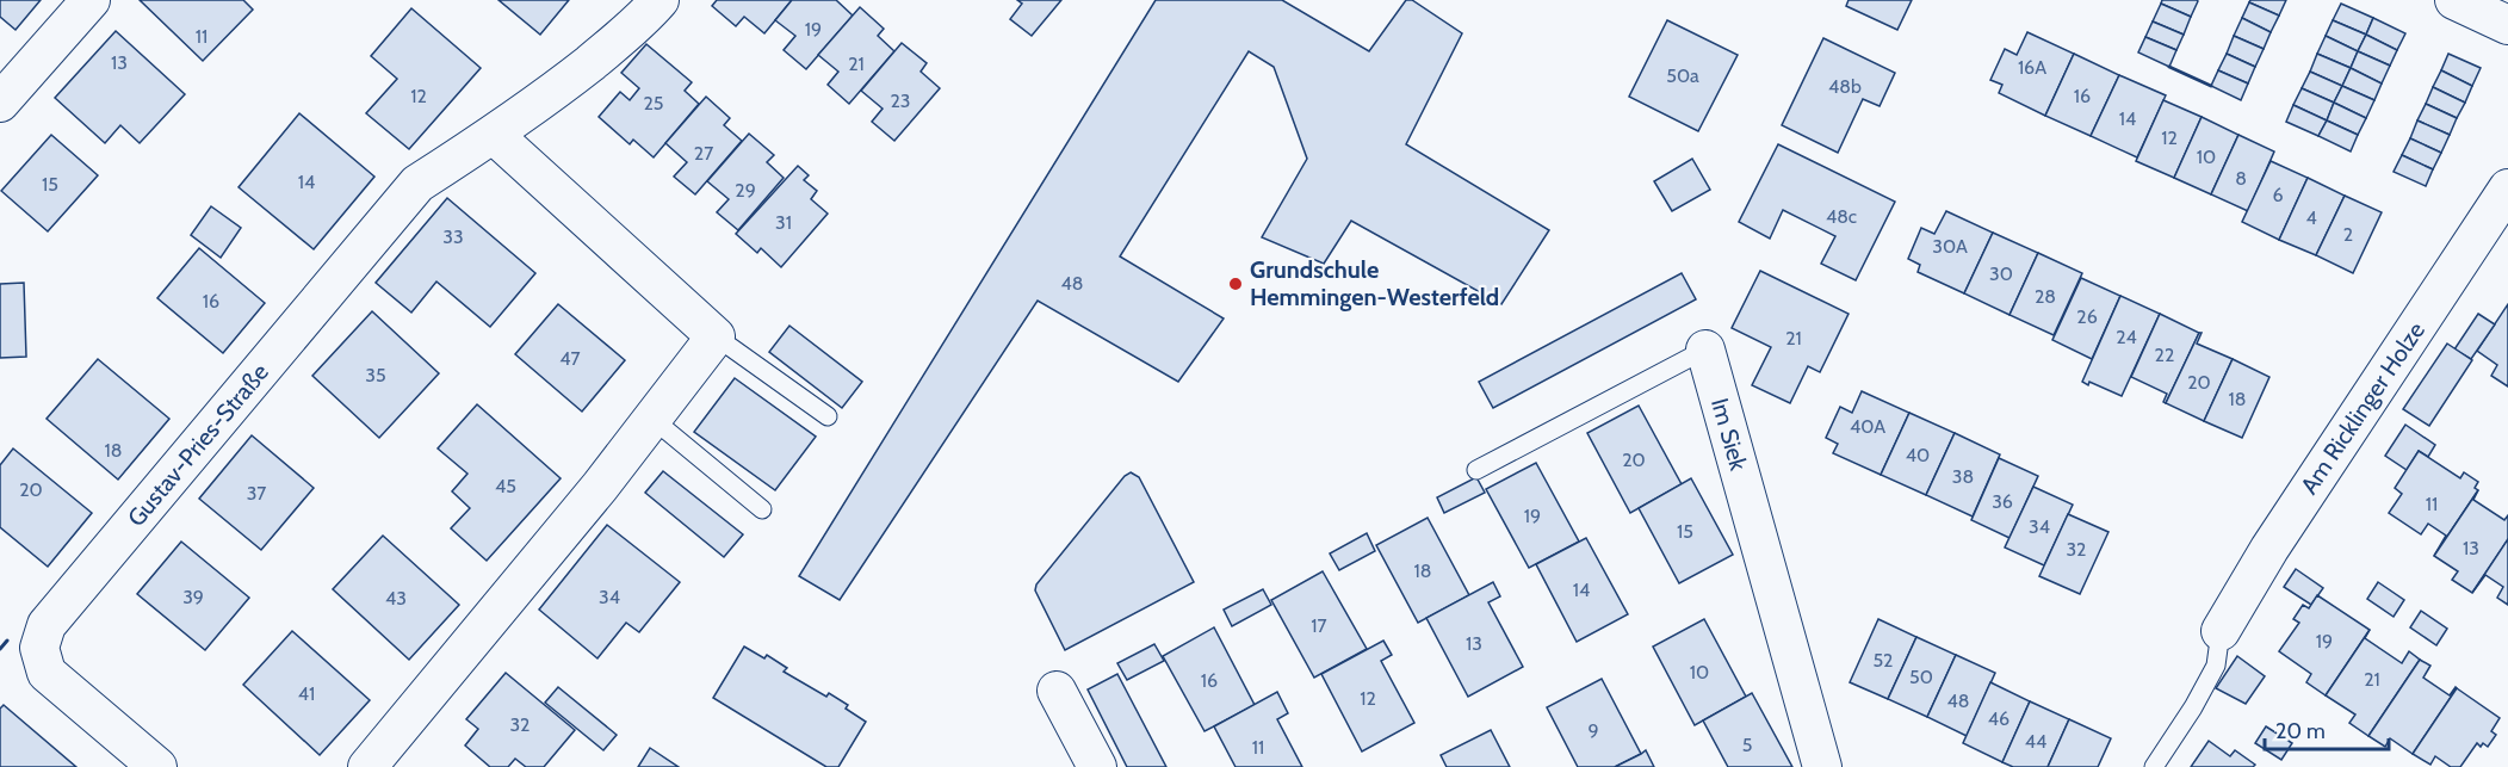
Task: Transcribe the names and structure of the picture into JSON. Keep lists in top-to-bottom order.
{
  "streets": {
    "street": ["Am Ricklinger Holze", "Im Siek", "Gustav-Pries-Straße"]
  },
  "places": ["Grundschule Hemmingen-Westerfeld"],
  "house_numbers": [
    "19",
    "11",
    "13",
    "21",
    "16A",
    "50a",
    "48b",
    "12",
    "16",
    "23",
    "25",
    "14",
    "12",
    "27",
    "10",
    "8",
    "14",
    "15",
    "29",
    "6",
    "48c",
    "4",
    "31",
    "2",
    "33",
    "30A",
    "30",
    "48",
    "28",
    "16",
    "26",
    "24",
    "21",
    "22",
    "47",
    "35",
    "20",
    "18",
    "40A",
    "18",
    "40",
    "20",
    "38",
    "45",
    "20",
    "37",
    "36",
    "11",
    "19",
    "34",
    "15",
    "13",
    "32",
    "18",
    "14",
    "39",
    "34",
    "43",
    "17",
    "19",
    "13",
    "52",
    "10",
    "50",
    "21",
    "16",
    "41",
    "12",
    "48",
    "46",
    "32",
    "9",
    "44",
    "5",
    "11"
  ],
  "scale_bar": "20 m"
}
